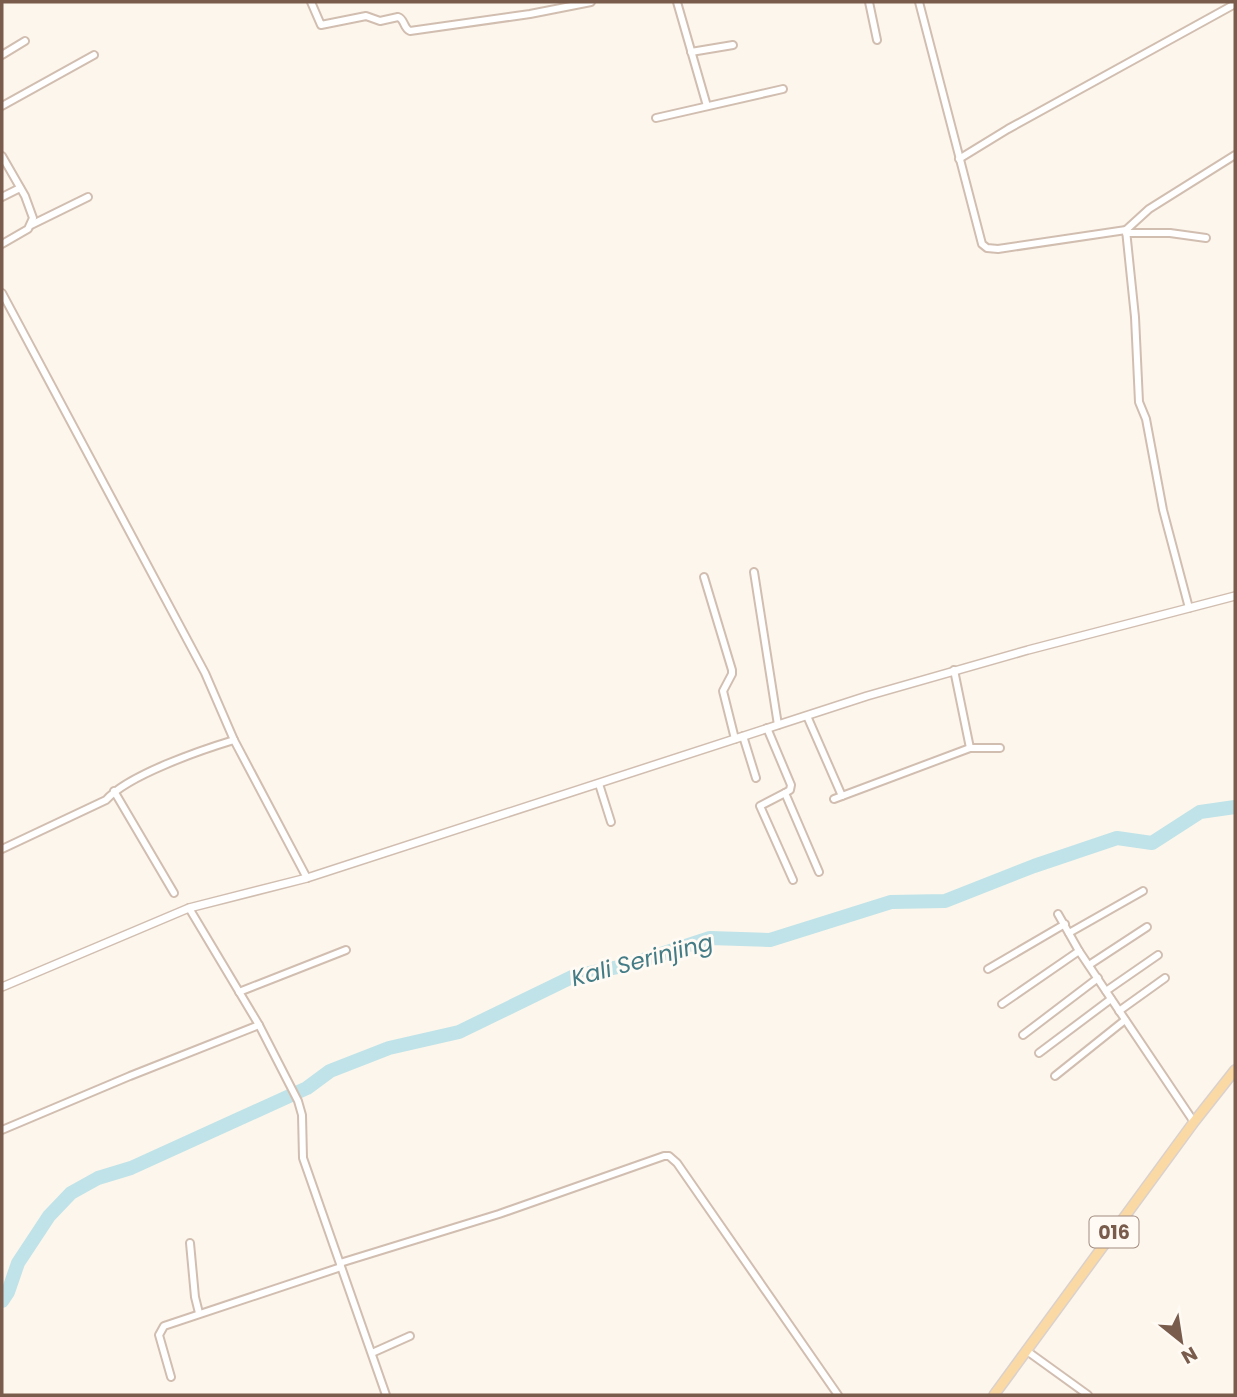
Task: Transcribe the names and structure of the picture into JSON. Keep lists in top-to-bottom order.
{
  "streets": {
    "main road": ["016"]
  },
  "water": ["Kali Serinjing"],
  "north": "bottom right"
}
